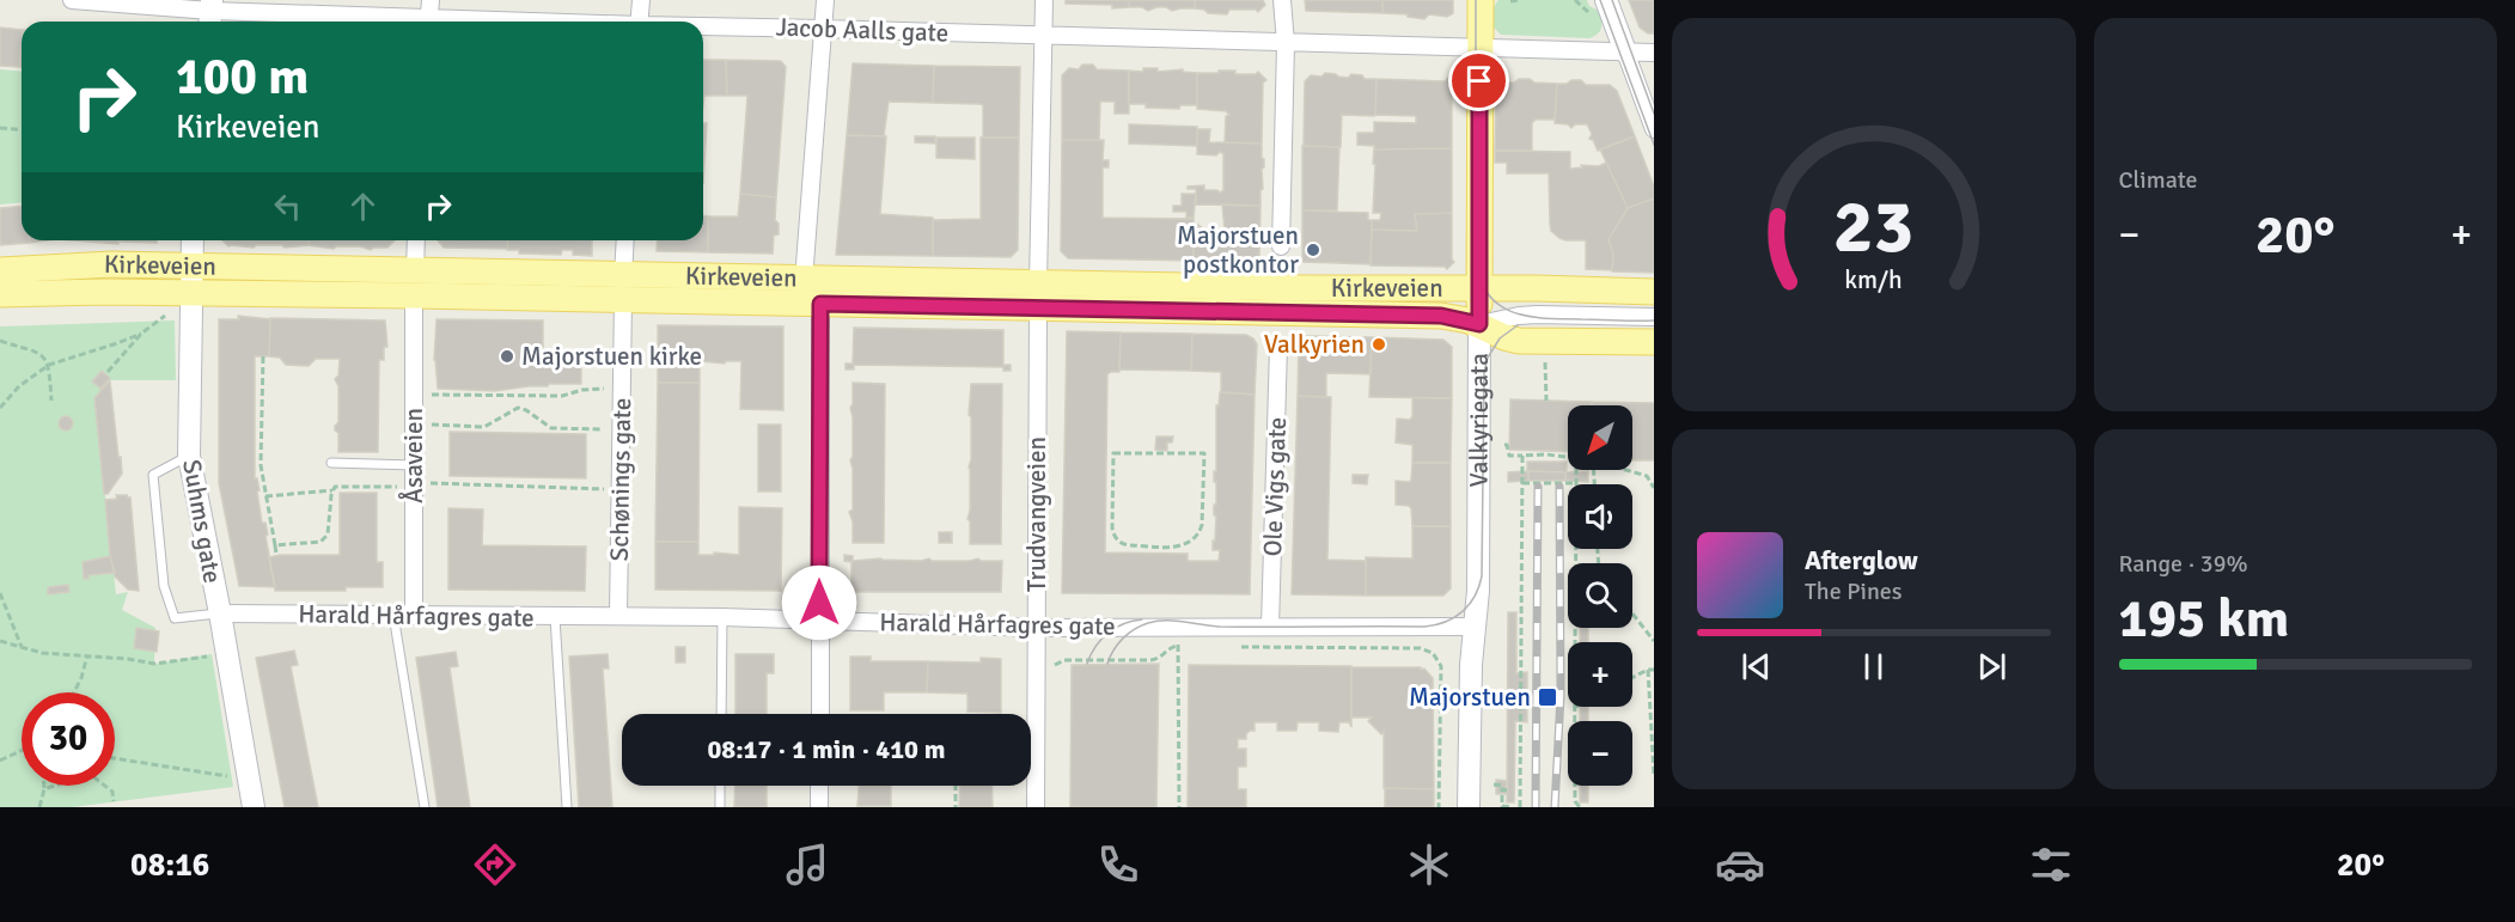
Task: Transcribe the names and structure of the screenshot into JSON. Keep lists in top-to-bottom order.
{
  "streets": {
    "main road": ["Kirkeveien", "Valkyriegata"],
    "street": [
      "Jacob Aalls gate",
      "Åsaveien",
      "Schønings gate",
      "Ole Vigs gate",
      "Trudvangveien",
      "Suhms gate",
      "Harald Hårfagres gate"
    ]
  },
  "crossings": [
    ["Jacob Aalls gate", "Valkyriegata"],
    ["Jacob Aalls gate", "Trudvangveien"],
    ["Kirkeveien", "Valkyriegata"],
    ["Kirkeveien", "Åsaveien"],
    ["Kirkeveien", "Schønings gate"],
    ["Kirkeveien", "Trudvangveien"],
    ["Kirkeveien", "Suhms gate"],
    ["Valkyriegata", "Harald Hårfagres gate"],
    ["Åsaveien", "Harald Hårfagres gate"],
    ["Schønings gate", "Harald Hårfagres gate"],
    ["Ole Vigs gate", "Harald Hårfagres gate"],
    ["Trudvangveien", "Harald Hårfagres gate"],
    ["Suhms gate", "Harald Hårfagres gate"]
  ],
  "places": {
    "other": ["Majorstuen postkontor", "Valkyrien", "Majorstuen kirke"],
    "transit": ["Majorstuen"]
  },
  "north": "bottom left",
  "page": {
    "tile": [
      "Climate",
      ["Range · 39%", "195 km"]
    ],
    "turn": ["100 m", "Kirkeveien"],
    "heat": ["−", "20°", "+"],
    "map_buttons": ["+", "−"],
    "song": ["Afterglow", "The Pines"],
    "limit": "30",
    "trip": "08:17 · 1 min · 410 m",
    "tabs": ["08:16", "20°"],
    "gauge": ["23", "km/h"]
  }
}
